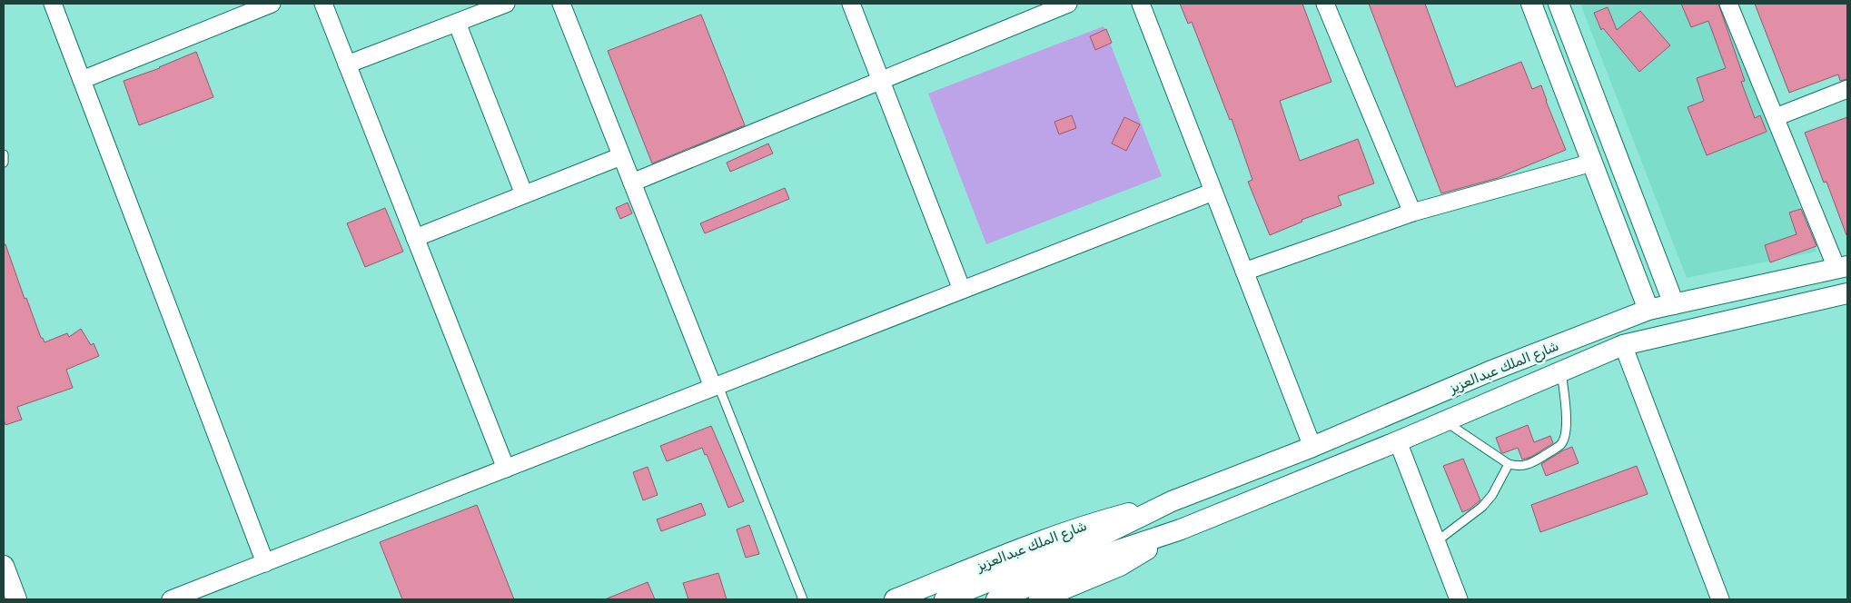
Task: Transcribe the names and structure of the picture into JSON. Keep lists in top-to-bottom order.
{
  "streets": {
    "street": ["شارع الملك عبدالعزيز"]
  }
}
